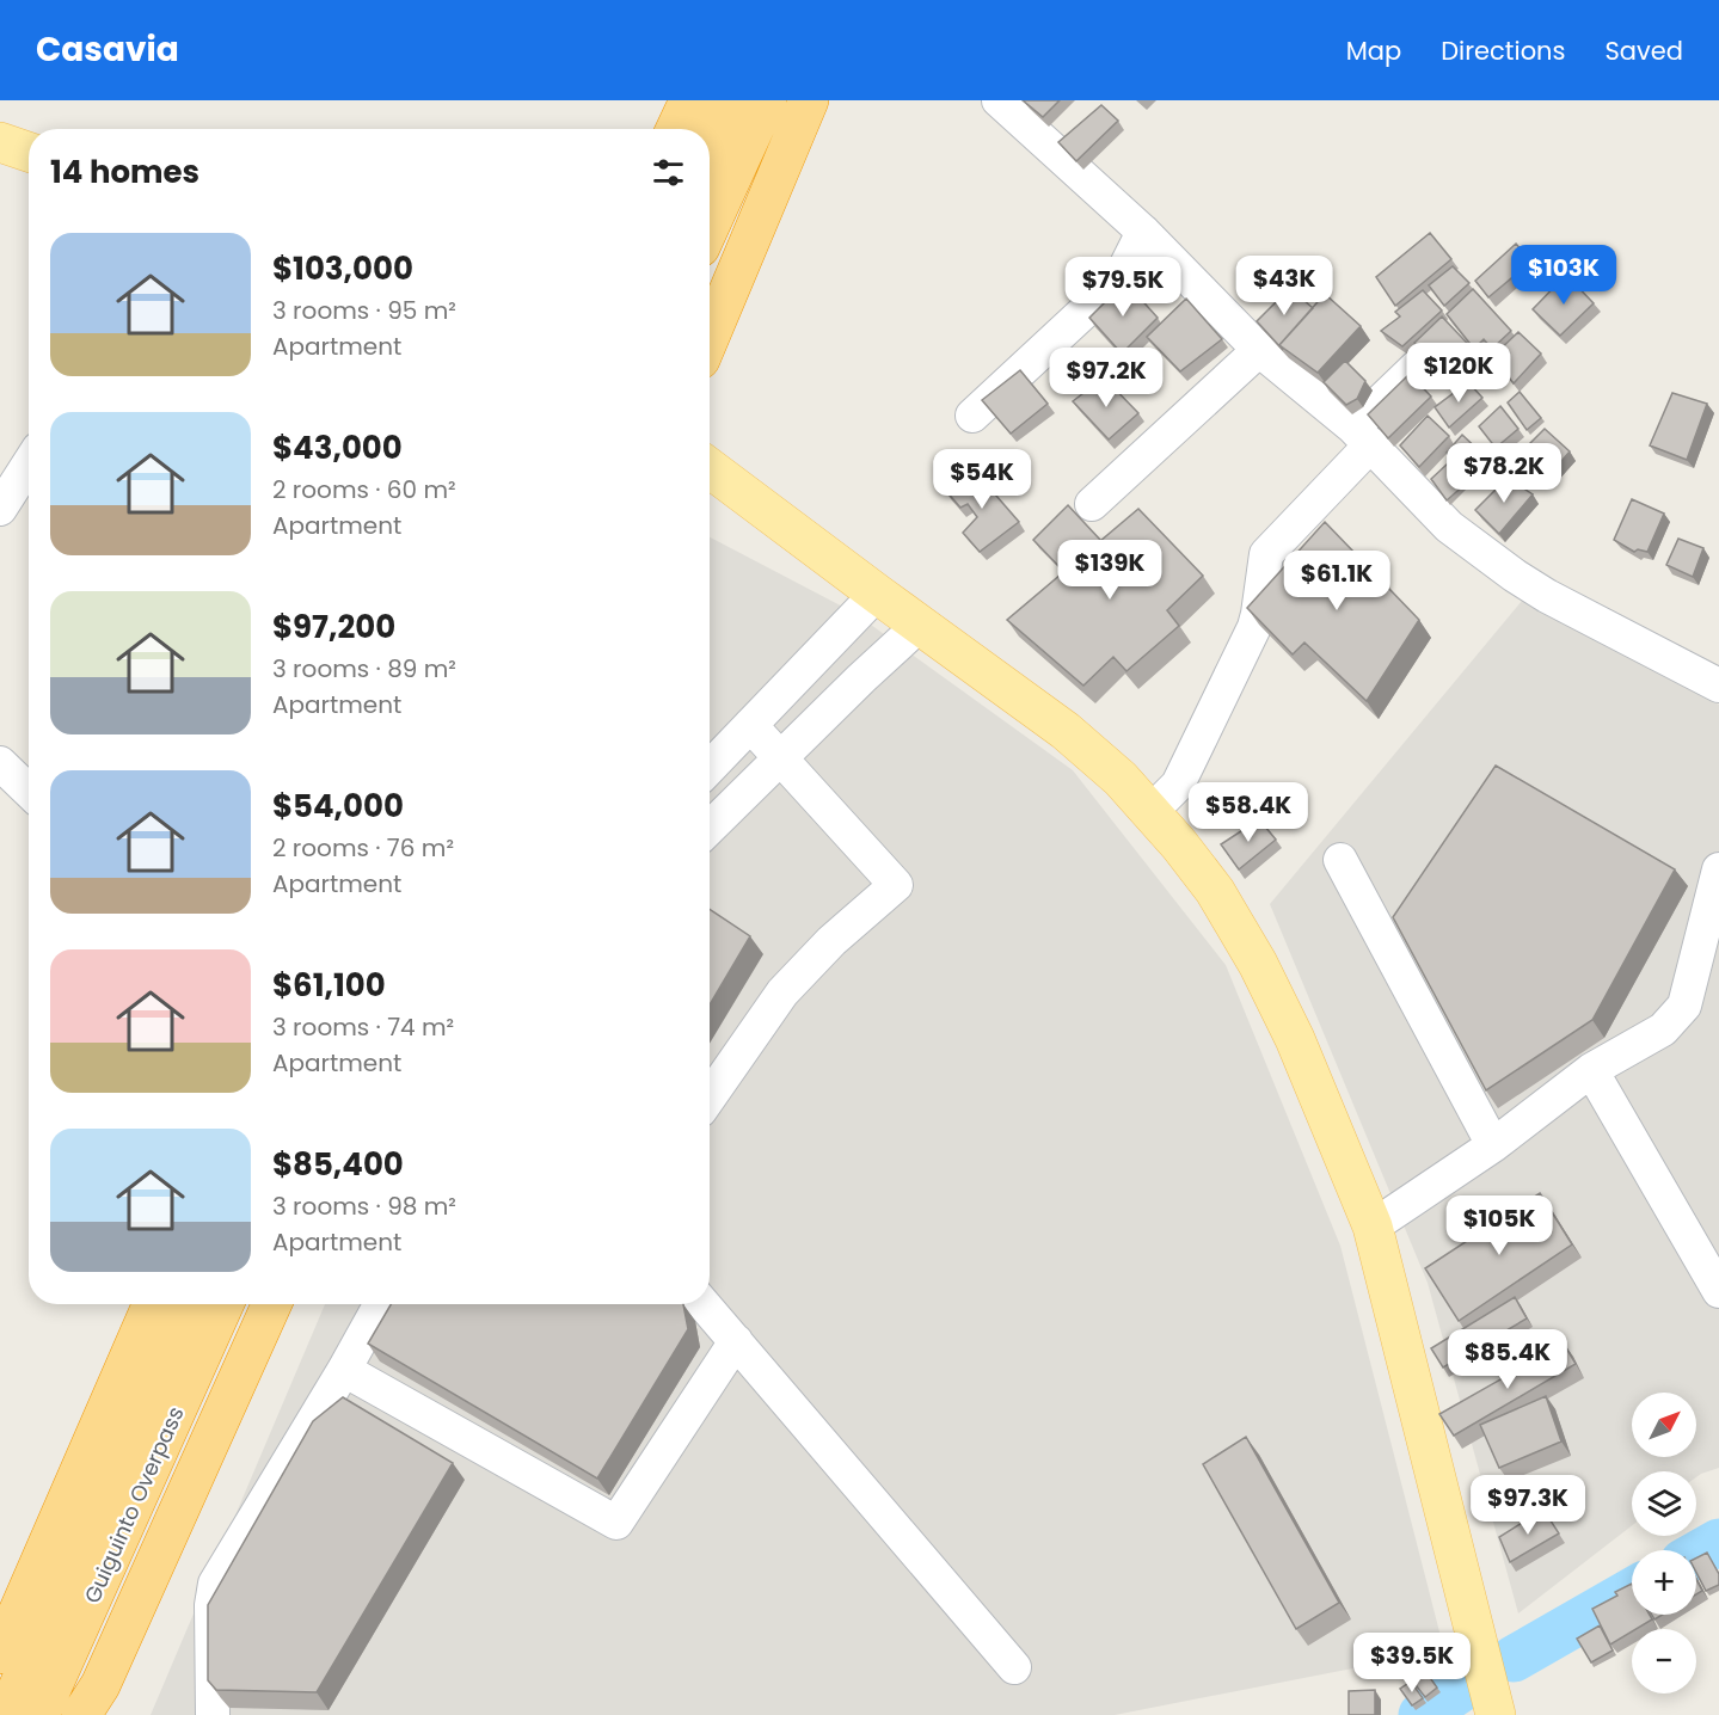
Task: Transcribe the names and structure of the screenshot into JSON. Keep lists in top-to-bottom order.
{
  "streets": {
    "highway": ["Guiguinto Overpass"]
  },
  "north": "top right",
  "page": {
    "header": "Casavia",
    "nav": ["Map", "Directions", "Saved"],
    "heading": "14 homes",
    "list": [
      {
        "name": "$103,000",
        "note": "3 rooms · 95 m² · Apartment"
      },
      {
        "name": "$43,000",
        "note": "2 rooms · 60 m² · Apartment"
      },
      {
        "name": "$97,200",
        "note": "3 rooms · 89 m² · Apartment"
      },
      {
        "name": "$54,000",
        "note": "2 rooms · 76 m² · Apartment"
      },
      {
        "name": "$61,100",
        "note": "3 rooms · 74 m² · Apartment"
      },
      {
        "name": "$85,400",
        "note": "3 rooms · 98 m² · Apartment"
      }
    ],
    "price": [
      "$103K",
      "$43K",
      "$79.5K",
      "$120K",
      "$97.2K",
      "$78.2K",
      "$54K",
      "$139K",
      "$61.1K",
      "$58.4K",
      "$105K",
      "$85.4K",
      "$97.3K",
      "$39.5K"
    ],
    "map_buttons": ["+", "−"]
  }
}
